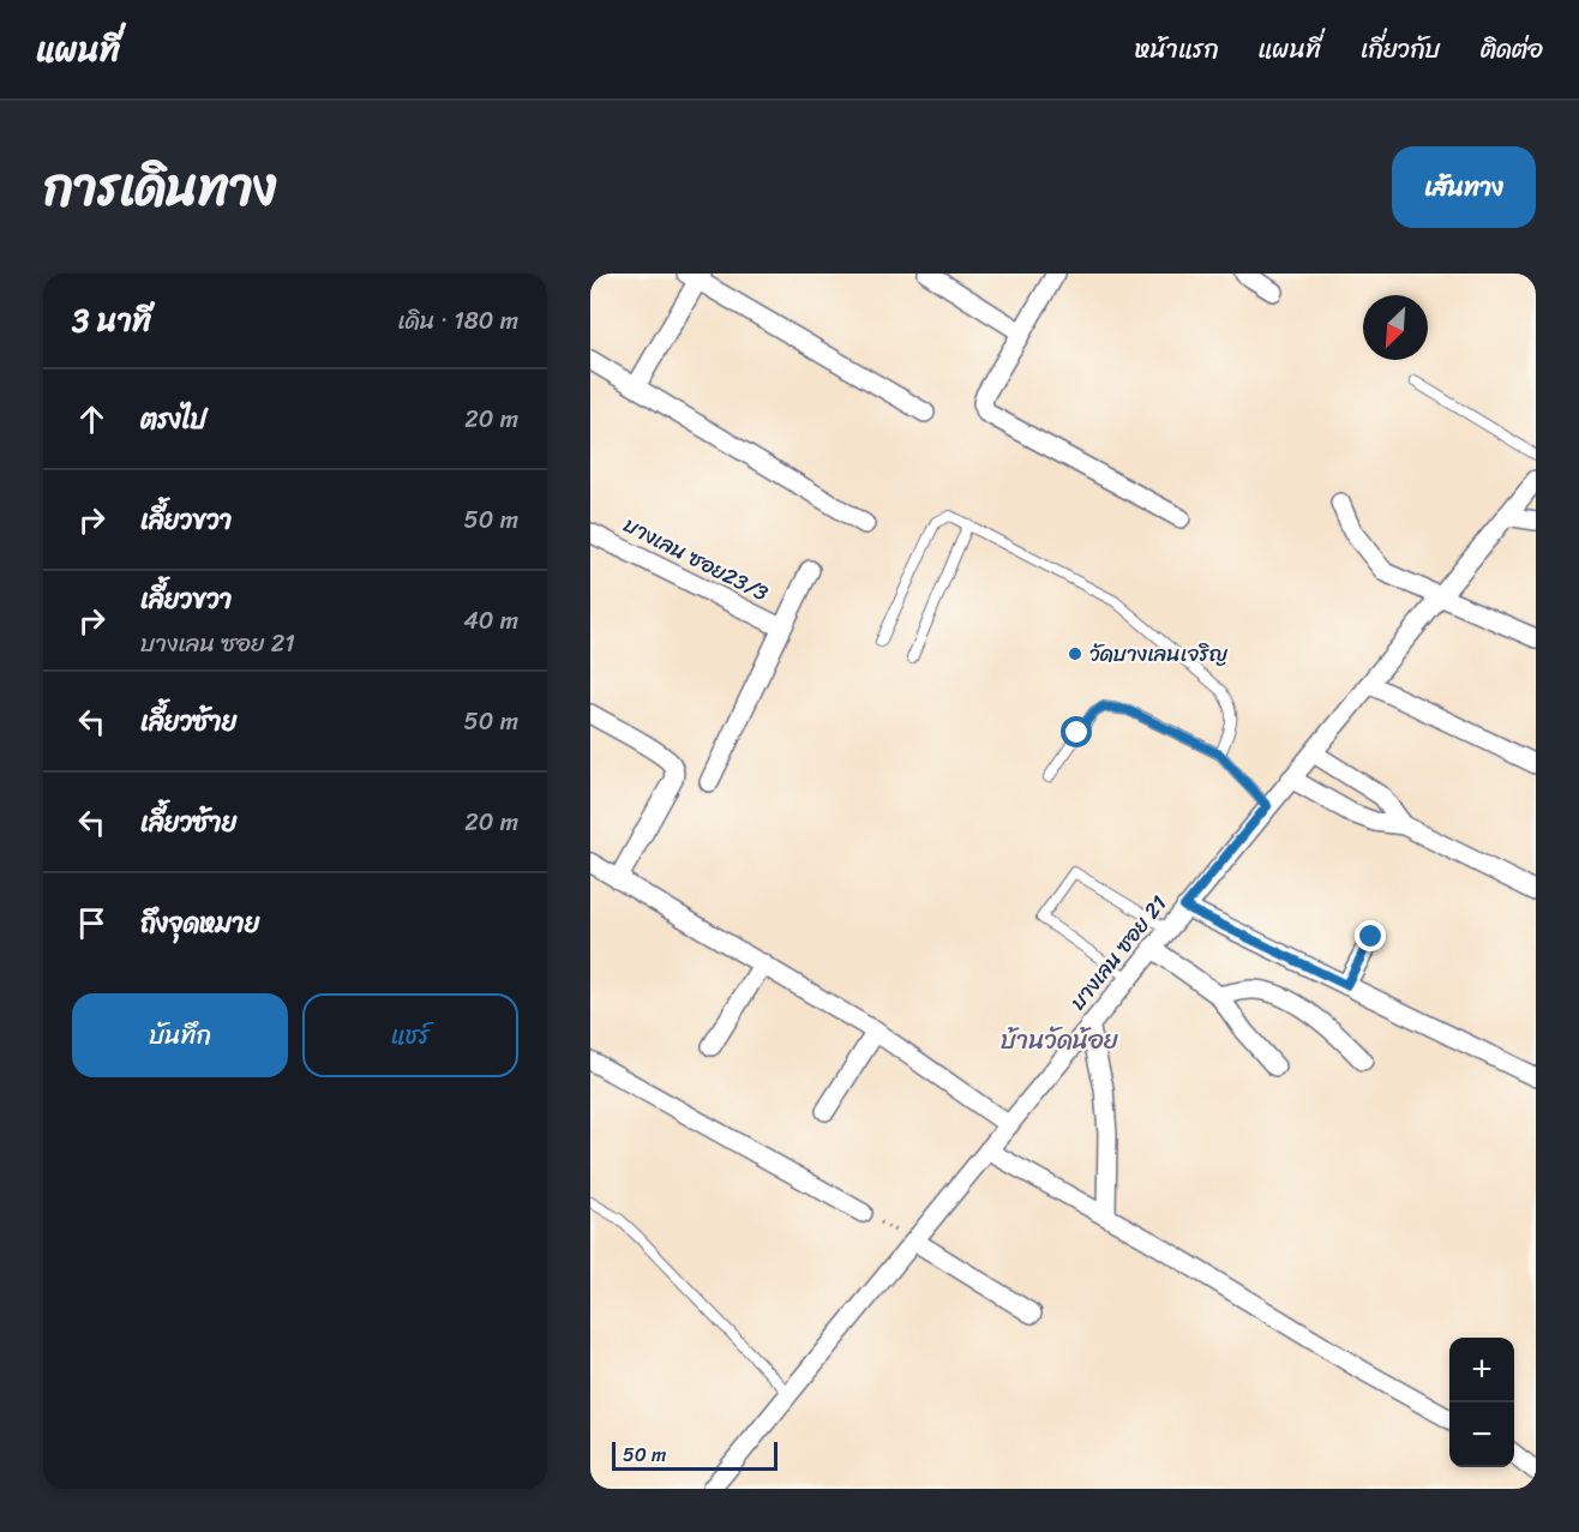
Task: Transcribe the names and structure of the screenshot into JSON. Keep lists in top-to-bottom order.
{
  "streets": {
    "street": ["บางเลน ซอย23/3", "บางเลน ซอย 21"]
  },
  "districts": ["บ้านวัดน้อย"],
  "places": ["วัดบางเลนเจริญ"],
  "scale_bar": "50 m",
  "north": "bottom left",
  "page": {
    "header": "แผนที่",
    "nav": [
      "หน้าแรก",
      "แผนที่",
      "เกี่ยวกับ",
      "ติดต่อ"
    ],
    "title": "การเดินทาง",
    "buttons": [
      "เส้นทาง",
      ["บันทึก", "แชร์"]
    ],
    "heading": ["3 นาที", "เดิน · 180 m"],
    "list": [
      ["ตรงไป", "20 m"],
      ["เลี้ยวขวา", "50 m"],
      ["เลี้ยวขวา", "บางเลน ซอย 21", "40 m"],
      ["เลี้ยวซ้าย", "50 m"],
      ["เลี้ยวซ้าย", "20 m"],
      "ถึงจุดหมาย"
    ],
    "map_buttons": ["+", "−"],
    "scale": "50 m"
  }
}
